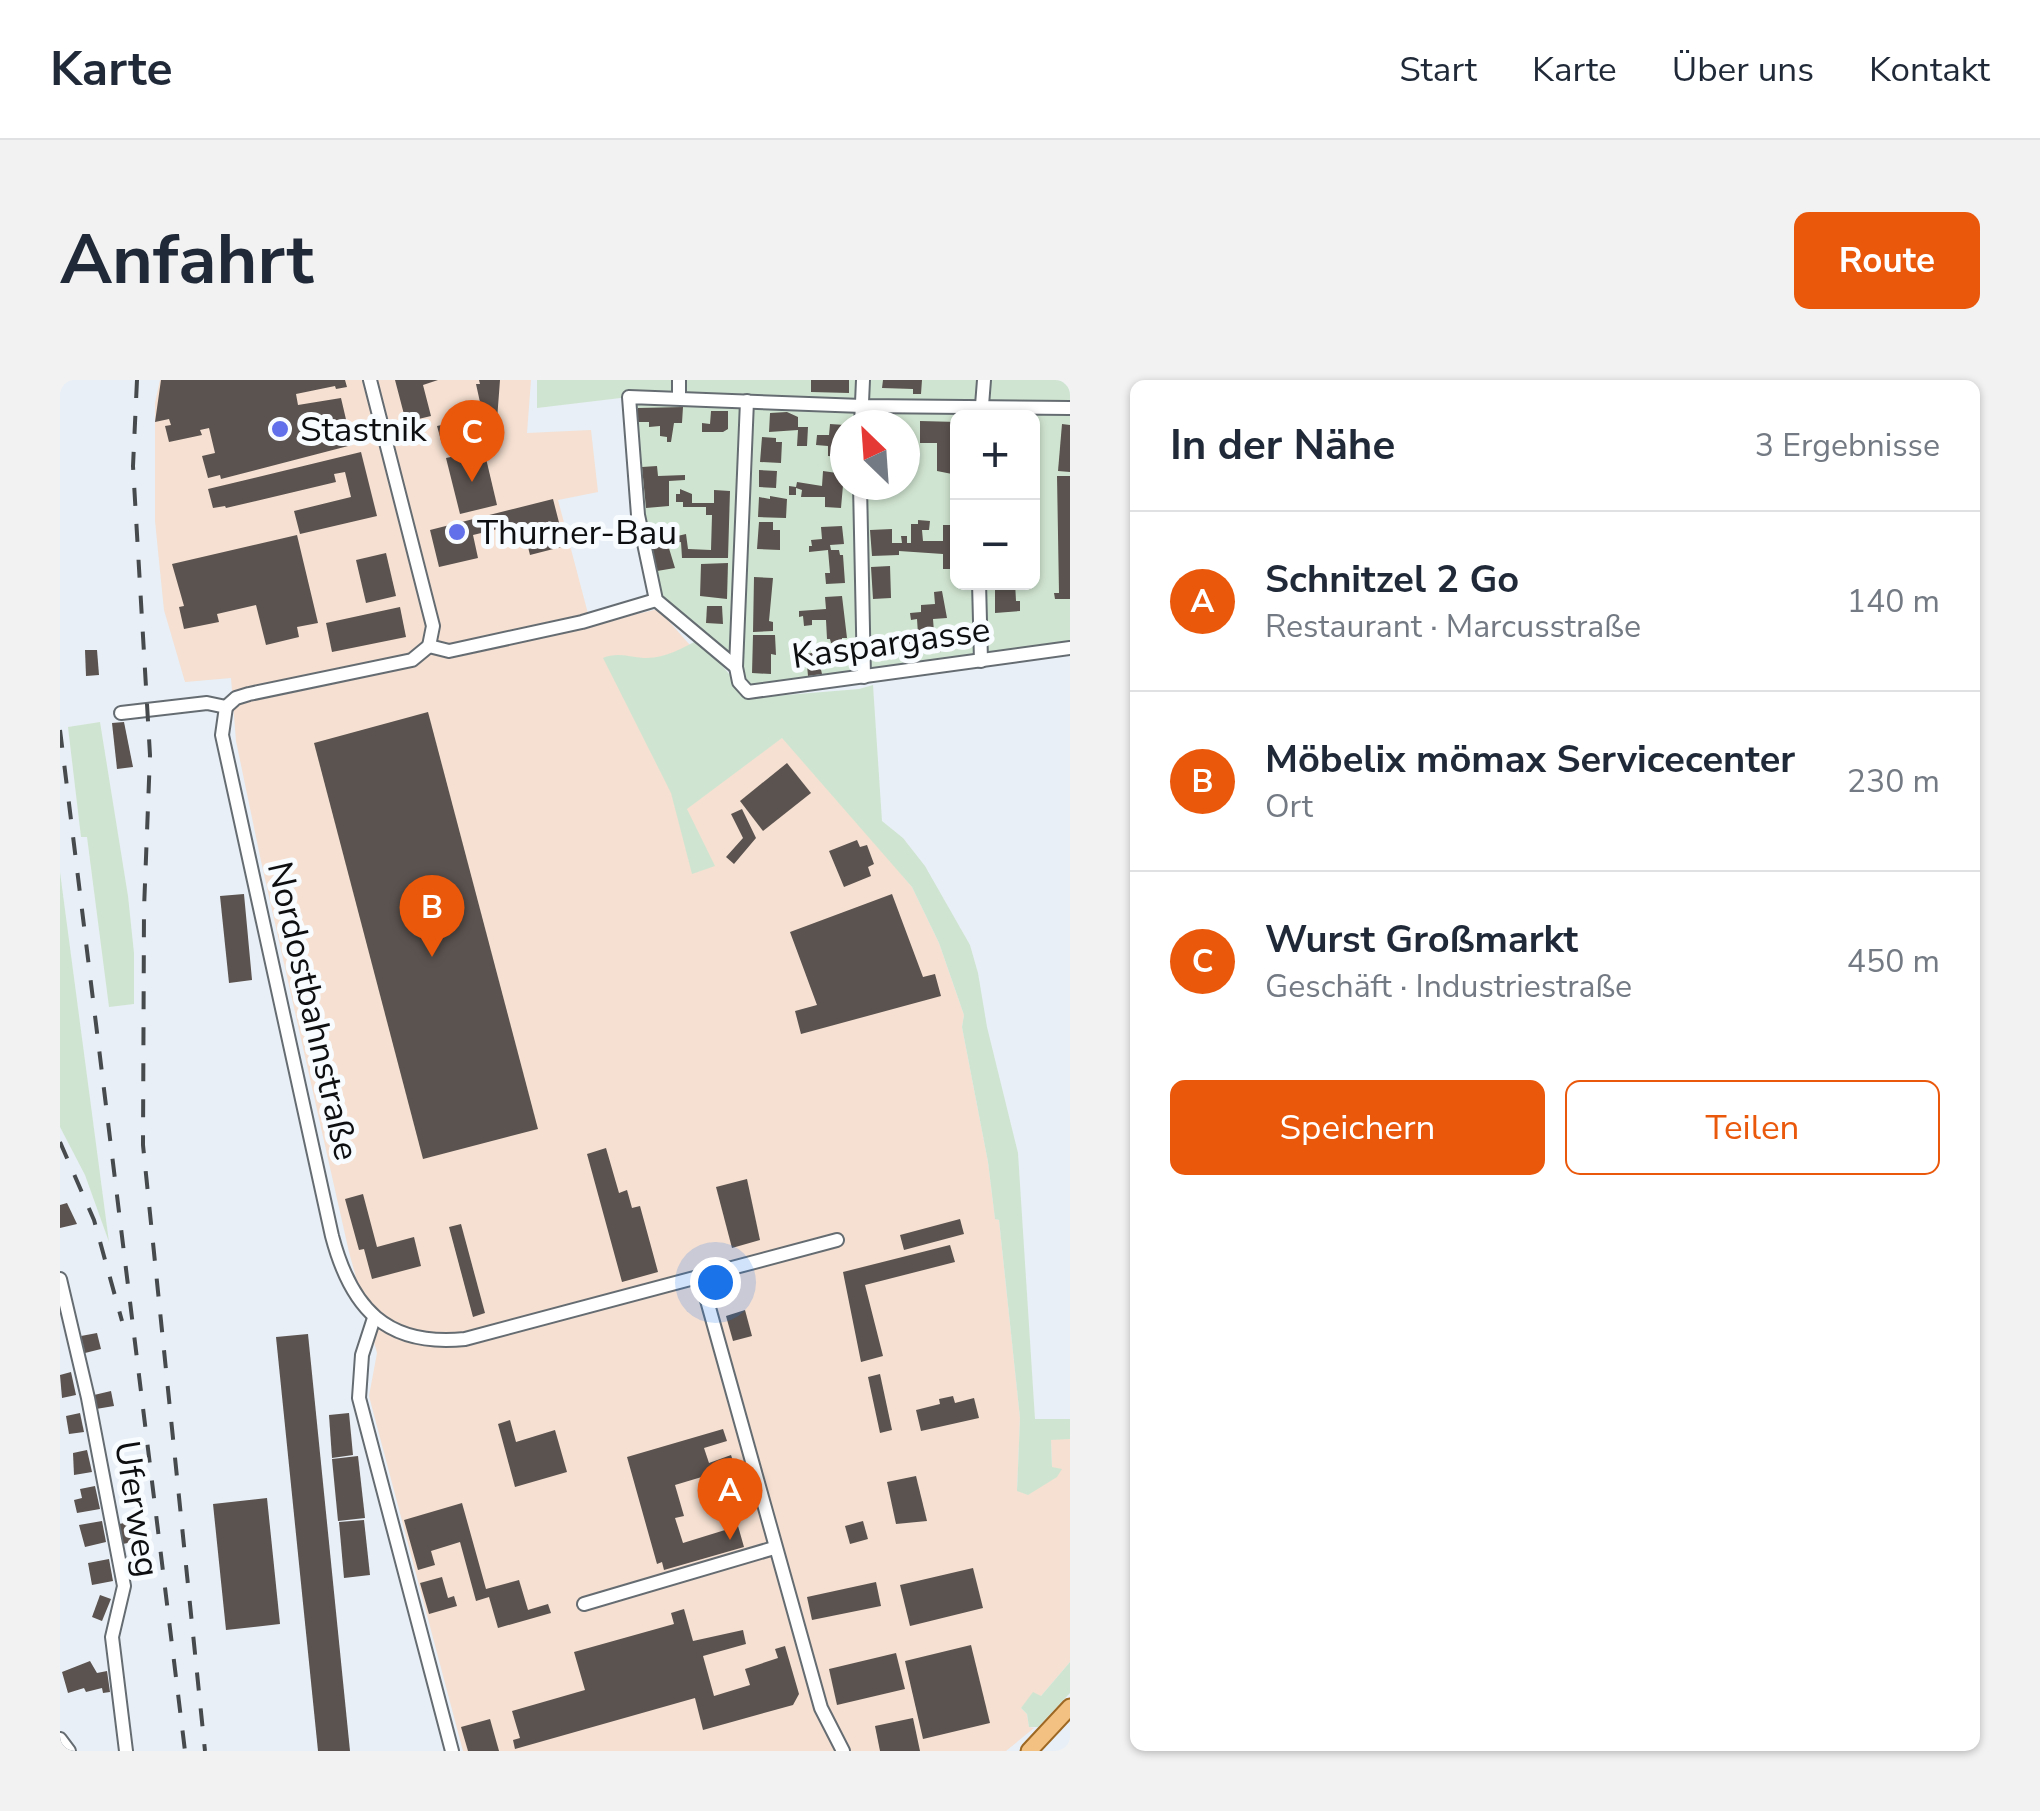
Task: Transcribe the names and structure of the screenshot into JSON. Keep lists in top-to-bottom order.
{
  "streets": {
    "street": ["Kaspargasse", "Nordostbahnstraße", "Uferweg"]
  },
  "places": ["Stastnik", "Thurner-Bau"],
  "north": "top left",
  "page": {
    "header": "Karte",
    "nav": [
      "Start",
      "Karte",
      "Über uns",
      "Kontakt"
    ],
    "title": "Anfahrt",
    "buttons": [
      "Route",
      ["Speichern", "Teilen"]
    ],
    "heading": ["In der Nähe", "3 Ergebnisse"],
    "pins": ["C", "B", "A"],
    "map_buttons": ["+", "−"],
    "list": [
      {
        "mark": "A",
        "name": "Schnitzel 2 Go",
        "note": "Restaurant · Marcusstraße",
        "value": "140 m"
      },
      {
        "mark": "B",
        "name": "Möbelix mömax Servicecenter",
        "note": "Ort",
        "value": "230 m"
      },
      {
        "mark": "C",
        "name": "Wurst Großmarkt",
        "note": "Geschäft · Industriestraße",
        "value": "450 m"
      }
    ]
  }
}
